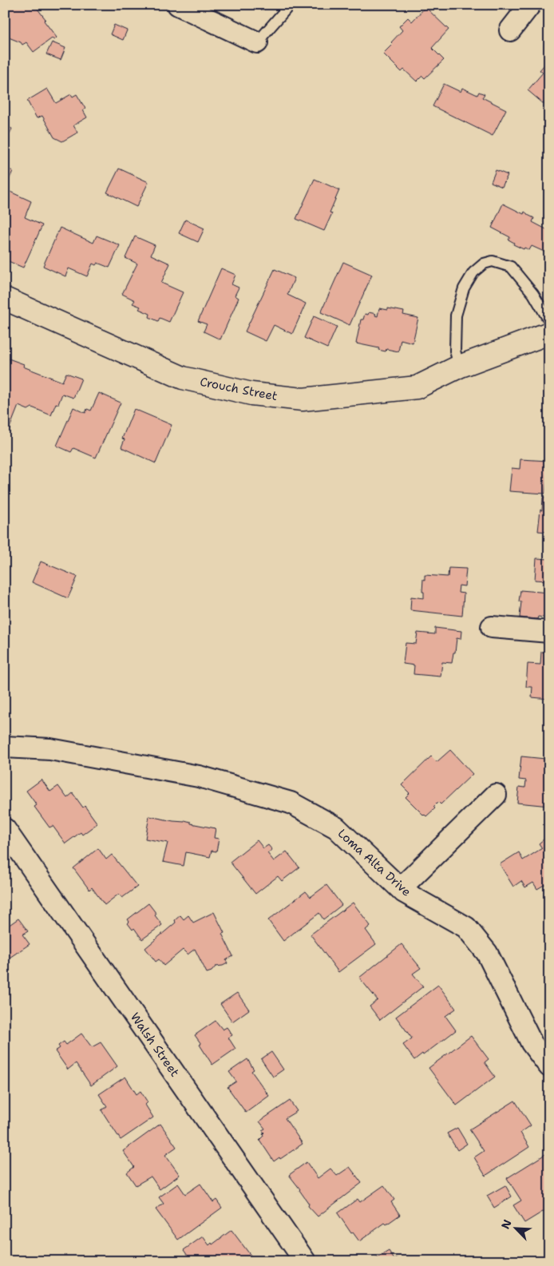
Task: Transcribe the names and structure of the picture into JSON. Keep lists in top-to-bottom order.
{
  "streets": {
    "street": ["Crouch Street", "Loma Alta Drive", "Walsh Street"]
  },
  "north": "top left"
}
